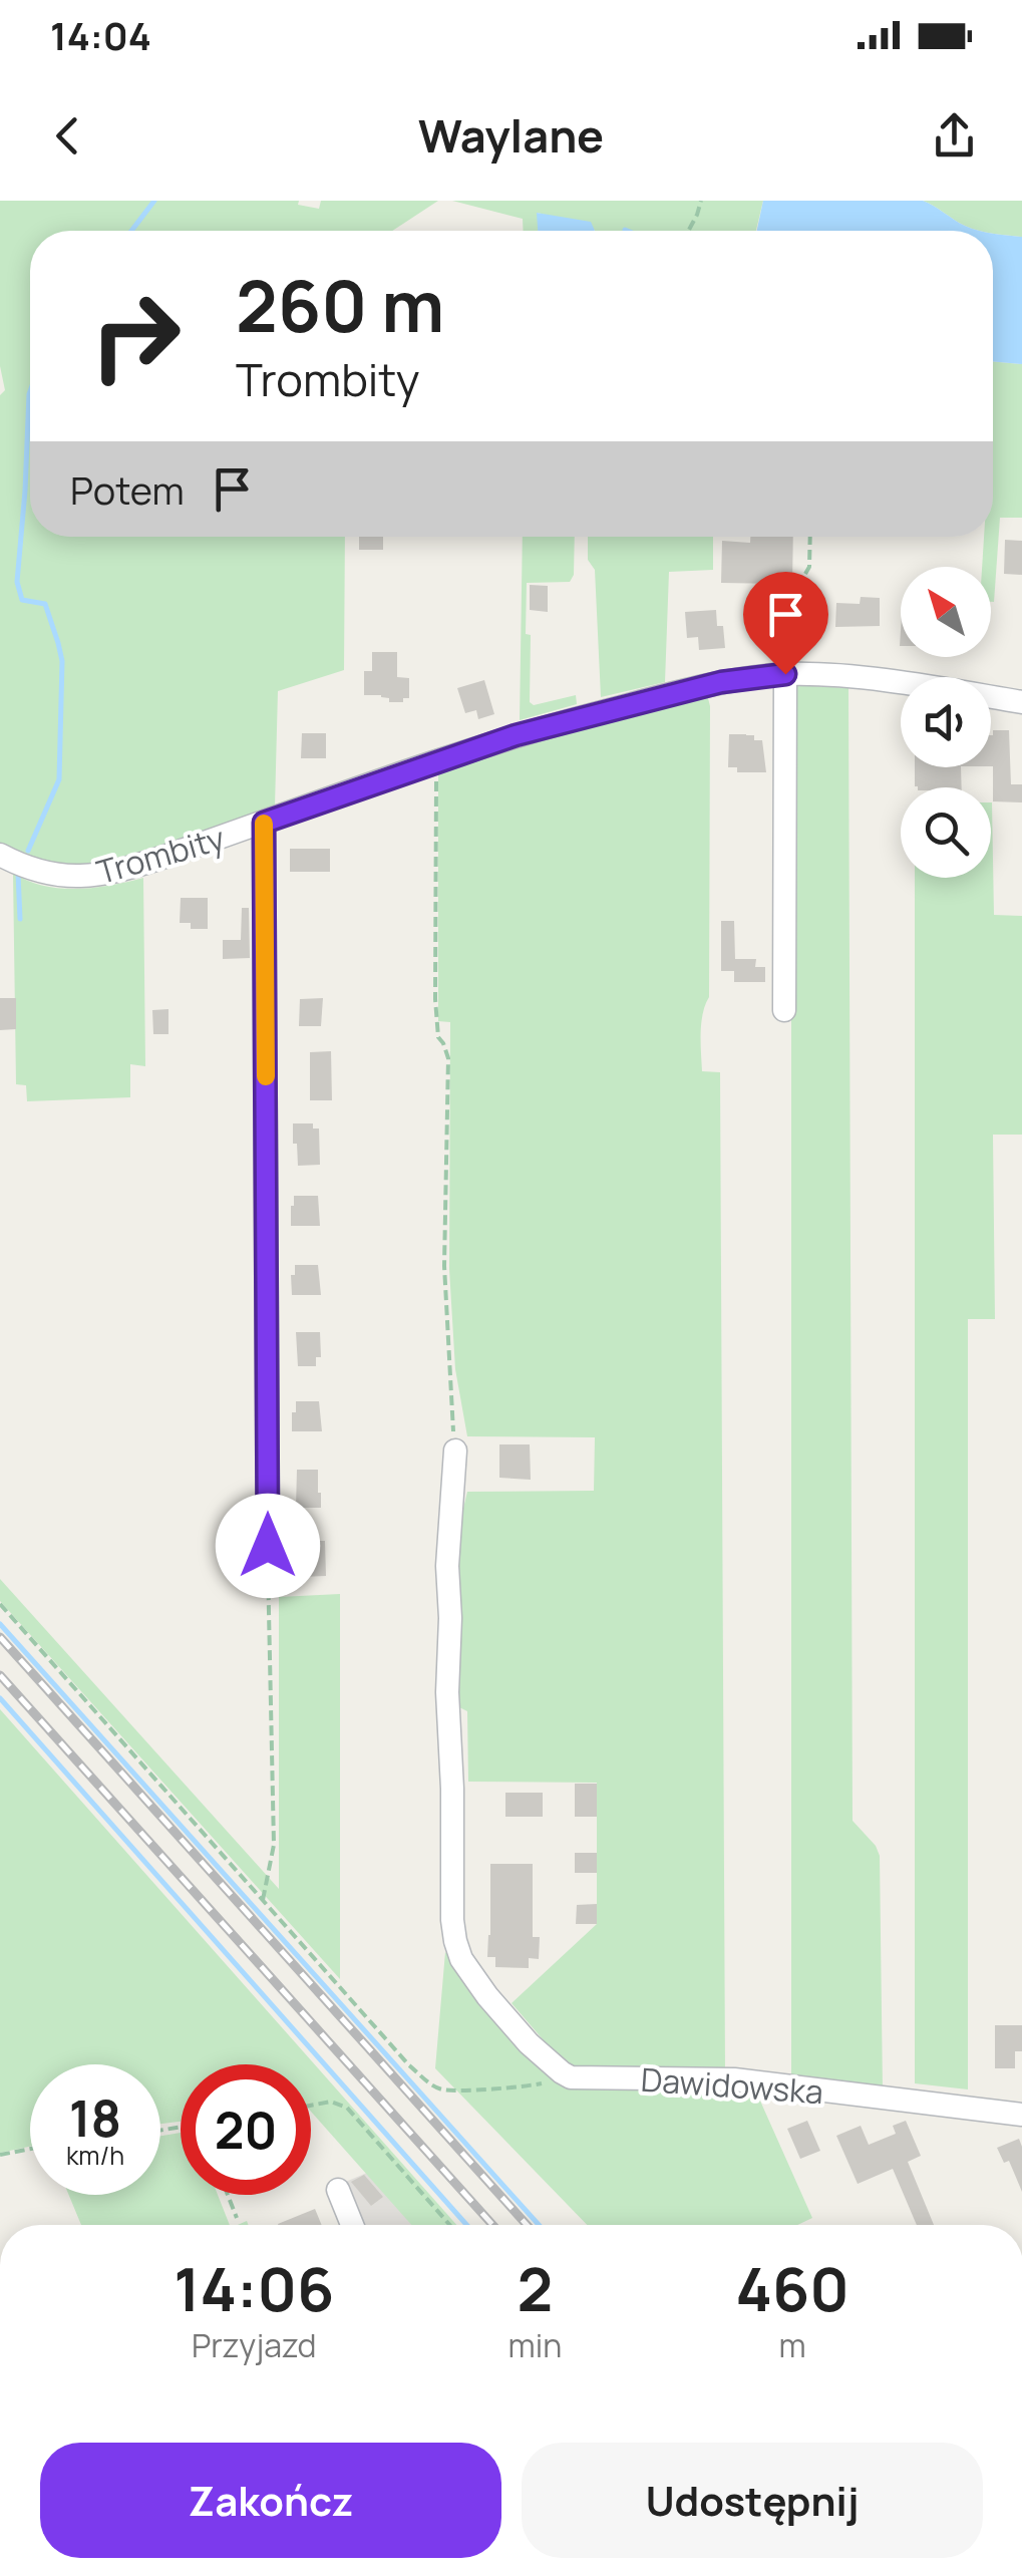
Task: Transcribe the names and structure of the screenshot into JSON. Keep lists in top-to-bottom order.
{
  "streets": {
    "street": ["Trombity", "Dawidowska"]
  },
  "north": "top left",
  "page": {
    "status": "14:04",
    "header": "Waylane",
    "turn": ["260 m", "Trombity"],
    "then": "Potem",
    "speed": "18 km/h",
    "limit": "20",
    "eta": [
      "14:06",
      "Przyjazd",
      "2",
      "min",
      "460",
      "m"
    ],
    "buttons": ["Zakończ", "Udostępnij"]
  }
}
